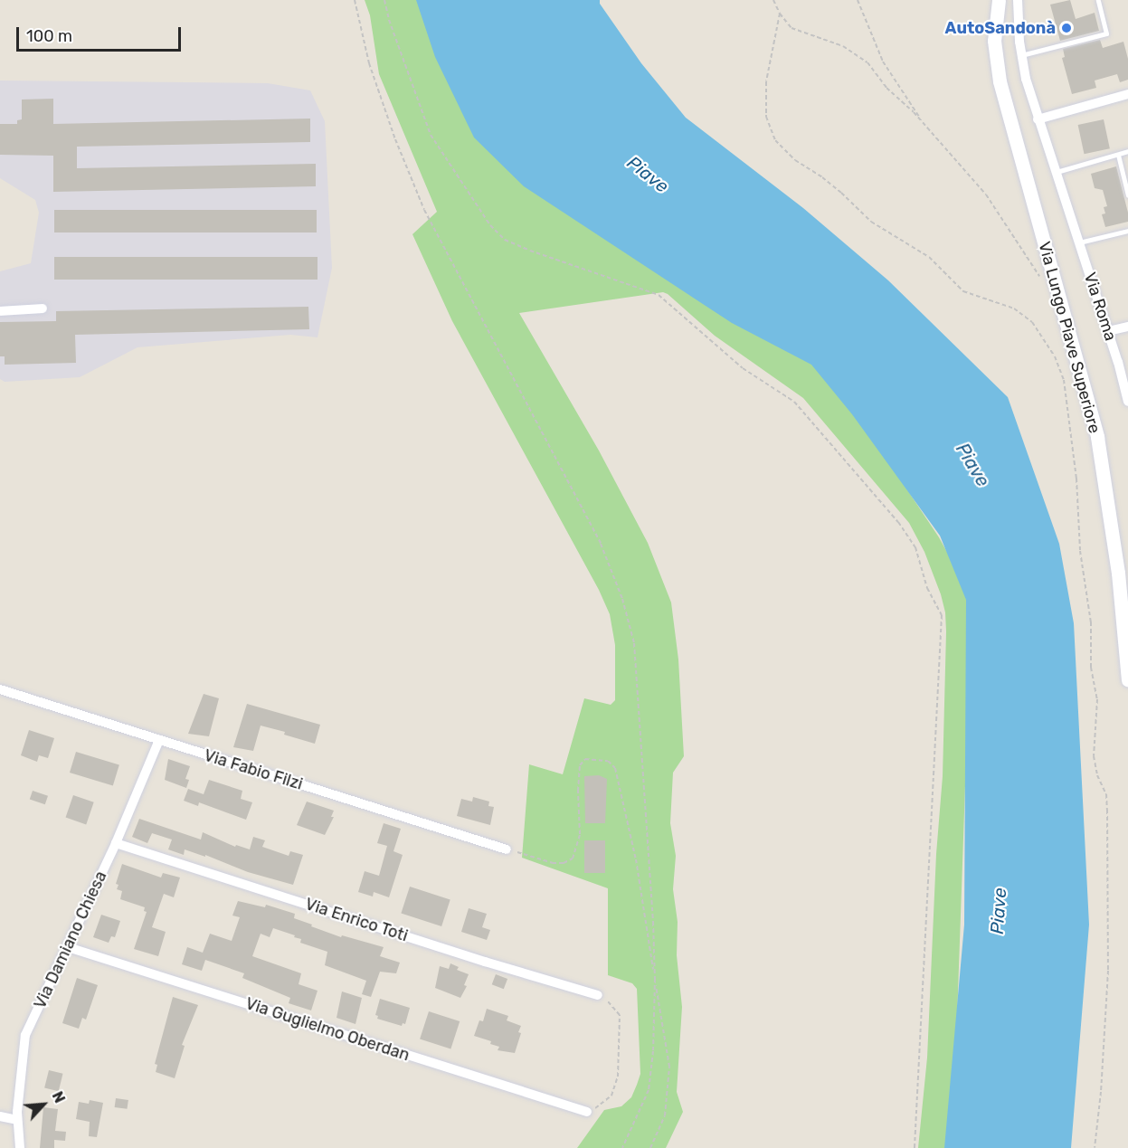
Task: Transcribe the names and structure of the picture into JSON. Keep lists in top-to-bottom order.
{
  "streets": {
    "main road": ["Via Lungo Piave Superiore"],
    "street": [
      "Via Roma",
      "Via Fabio Filzi",
      "Via Enrico Toti",
      "Via Damiano Chiesa",
      "Via Guglielmo Oberdan"
    ]
  },
  "crossings": [
    ["Via Fabio Filzi", "Via Damiano Chiesa"],
    ["Via Enrico Toti", "Via Damiano Chiesa"],
    ["Via Damiano Chiesa", "Via Guglielmo Oberdan"]
  ],
  "water": ["Piave"],
  "places": ["AutoSandonà"],
  "scale_bar": "100 m",
  "north": "top right"
}
